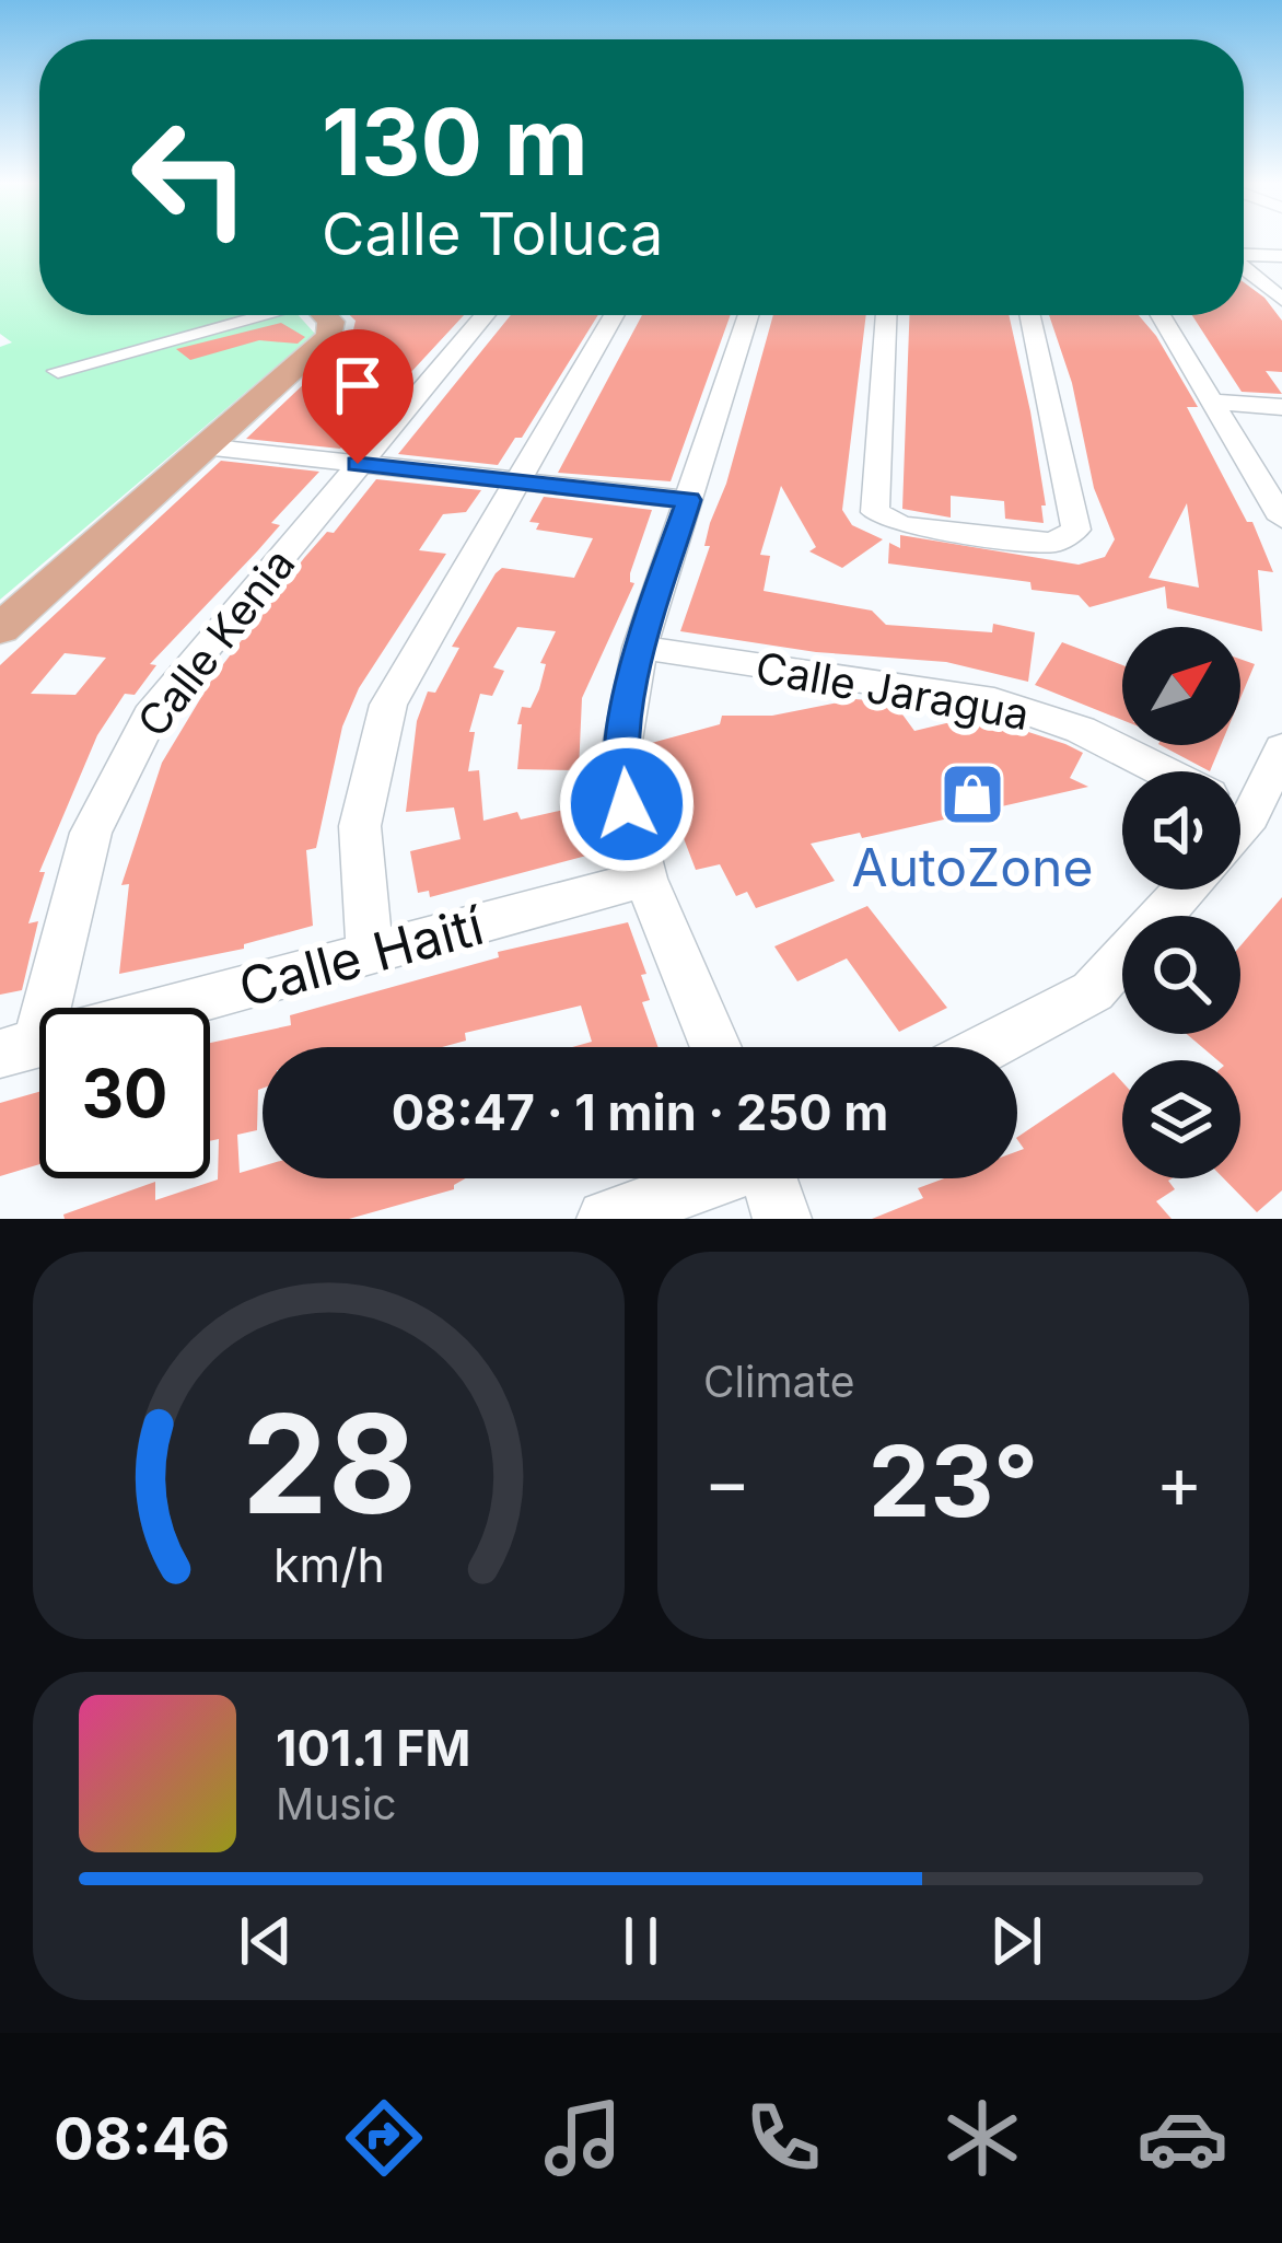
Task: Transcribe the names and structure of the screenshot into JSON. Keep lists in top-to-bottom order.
{
  "streets": {
    "street": ["Calle Kenia", "Calle Jaragua", "Calle Haití"]
  },
  "crossings": [
    ["Calle Kenia", "Calle Haití"]
  ],
  "places": {
    "shop": ["AutoZone"]
  },
  "north": "top right",
  "page": {
    "turn": ["130 m", "Calle Toluca"],
    "limit": "30",
    "trip": "08:47 · 1 min · 250 m",
    "tile": "Climate",
    "heat": ["−", "23°", "+"],
    "song": ["101.1 FM", "Music"],
    "tabs": "08:46",
    "gauge": ["28", "km/h"]
  }
}
